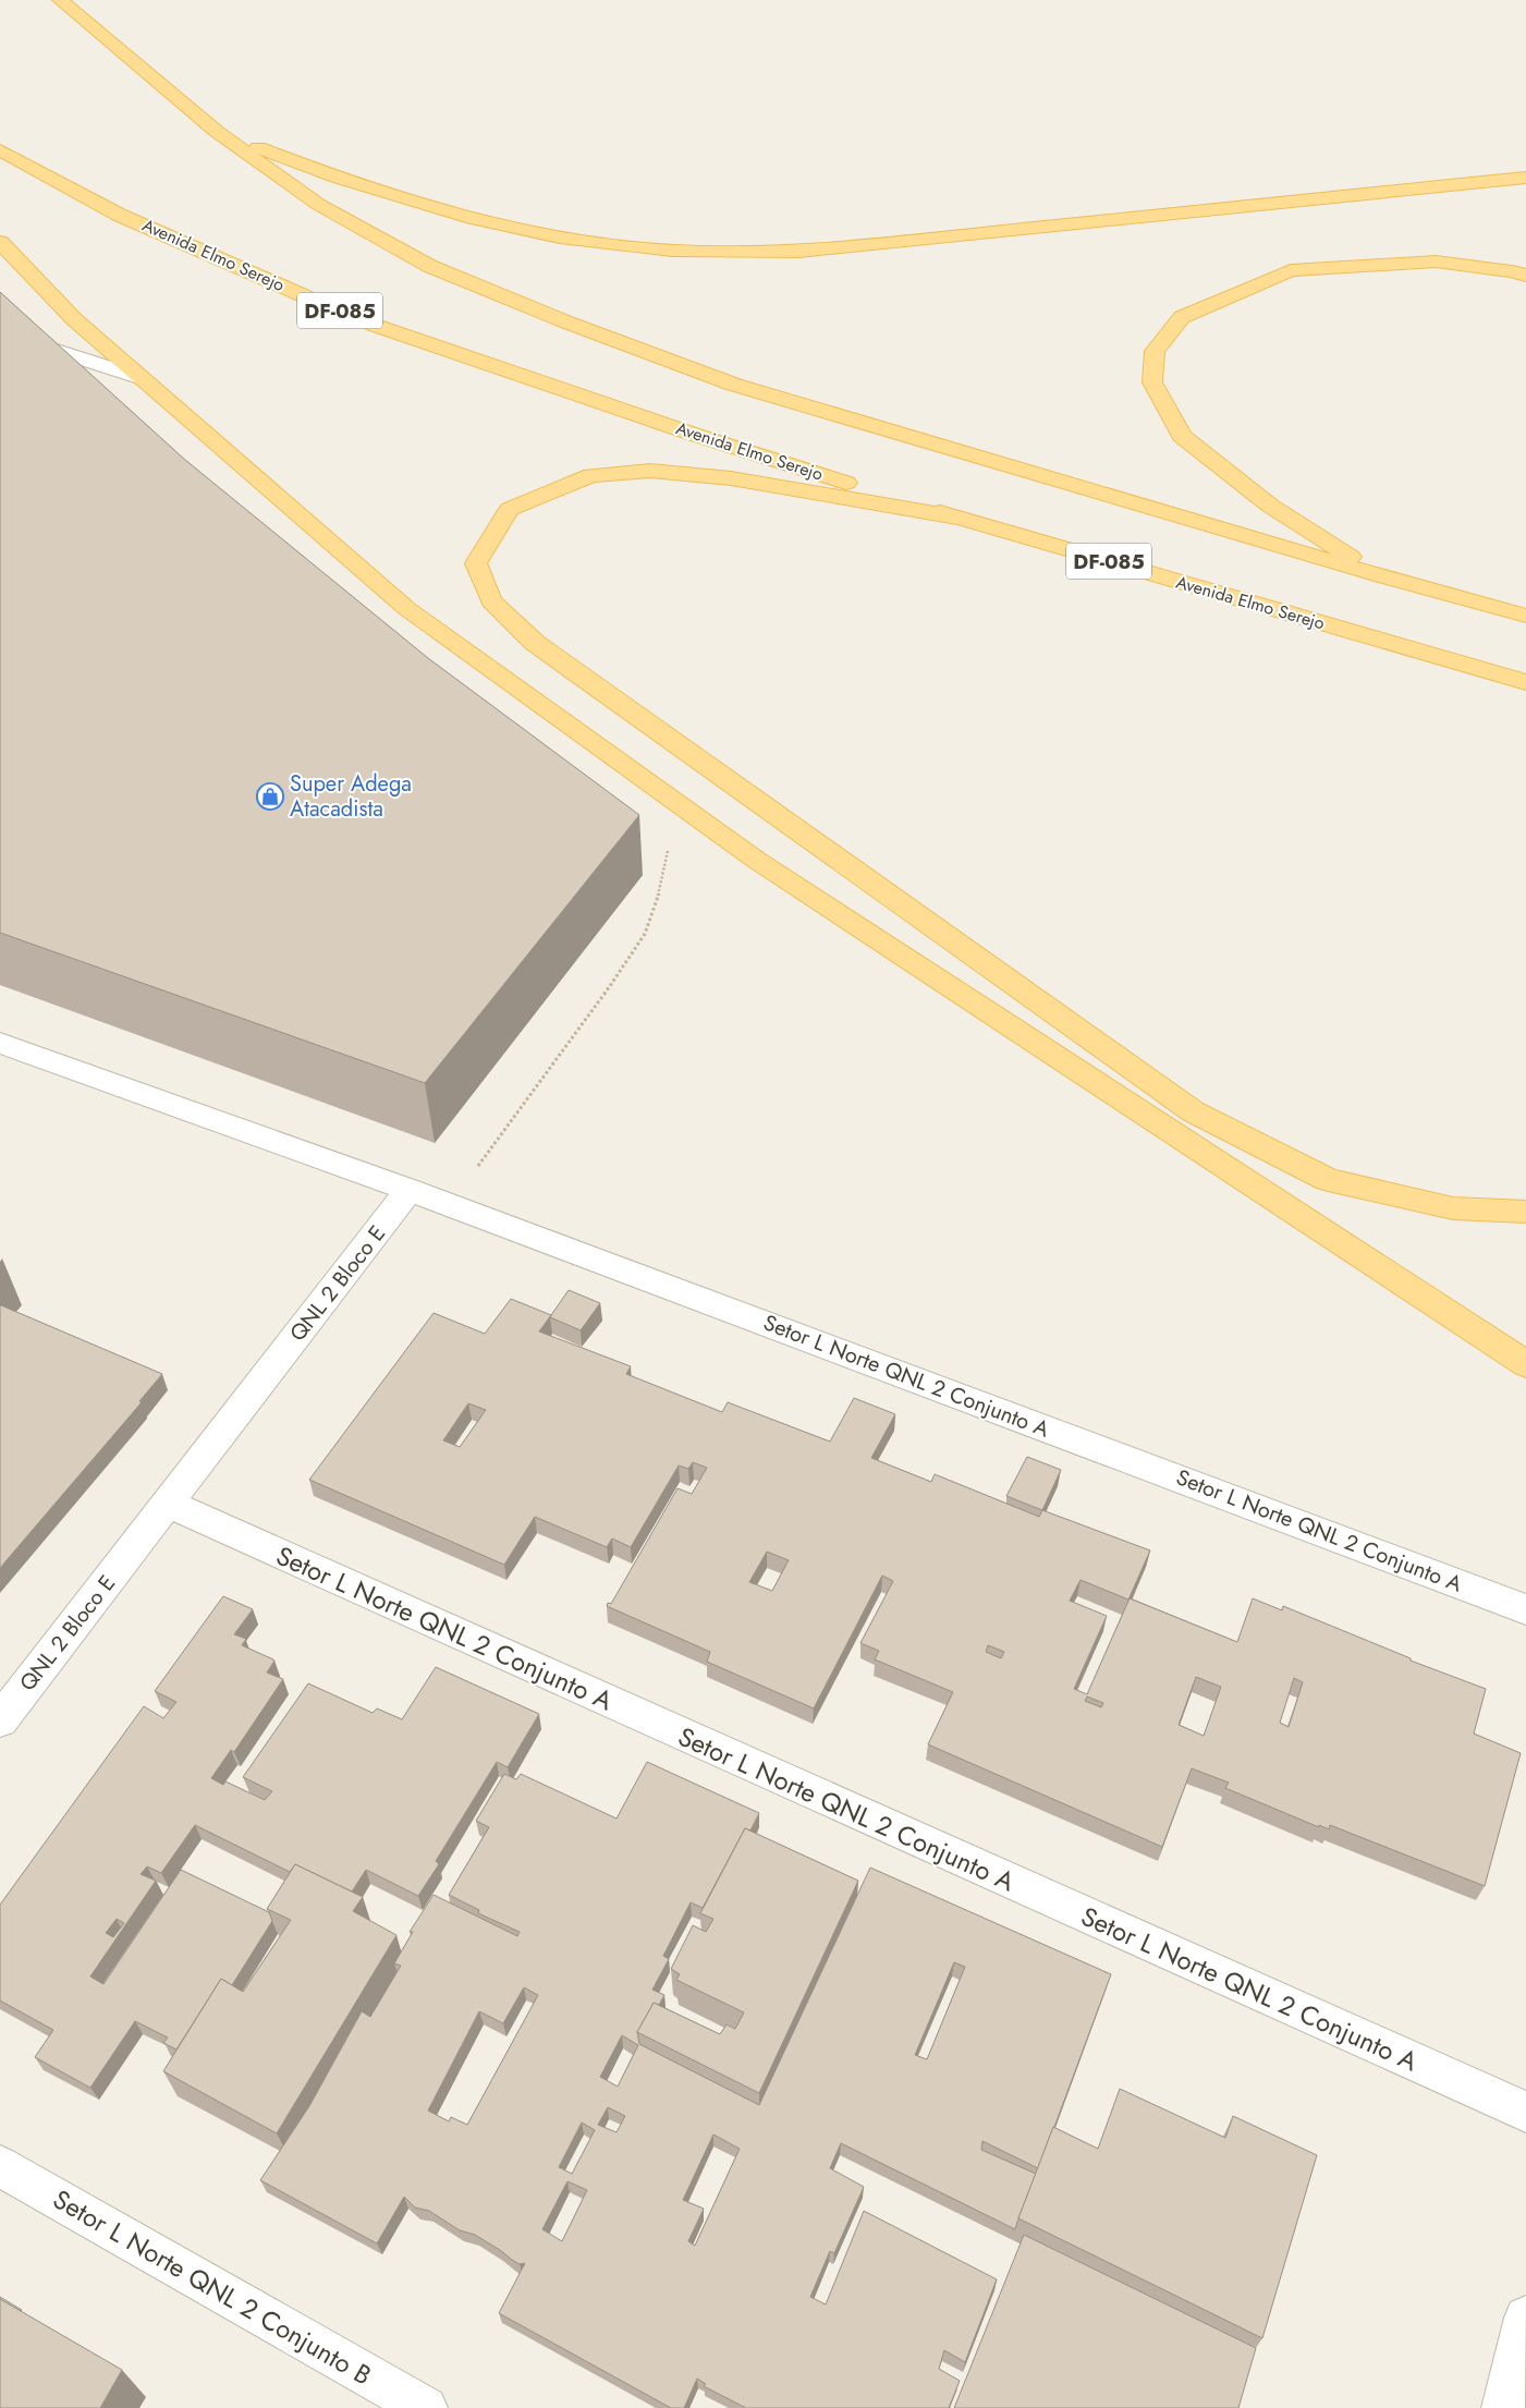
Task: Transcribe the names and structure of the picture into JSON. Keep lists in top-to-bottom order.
{
  "streets": {
    "main road": ["Avenida Elmo Serejo", "DF-085"],
    "street": ["QNL 2 Bloco E", "Setor L Norte QNL 2 Conjunto A", "Setor L Norte QNL 2 Conjunto B"]
  },
  "crossings": [
    ["QNL 2 Bloco E", "Setor L Norte QNL 2 Conjunto A"]
  ],
  "places": {
    "shop": ["Super Adega Atacadista"]
  }
}
